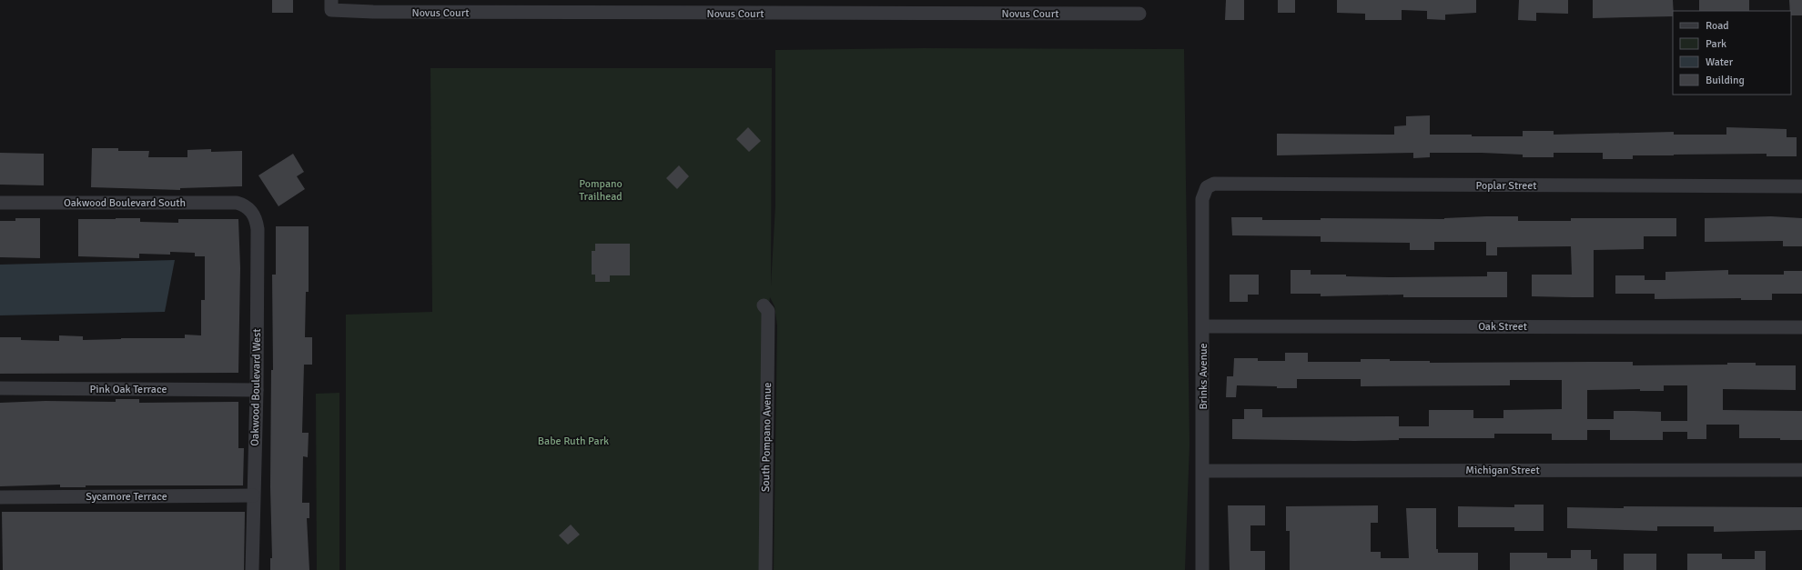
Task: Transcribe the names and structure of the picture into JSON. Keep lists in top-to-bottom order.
{
  "streets": {
    "street": [
      "Novus Court",
      "Poplar Street",
      "Oakwood Boulevard South",
      "Oak Street",
      "Brinks Avenue",
      "Oakwood Boulevard West",
      "Pink Oak Terrace",
      "South Pompano Avenue",
      "Michigan Street",
      "Sycamore Terrace"
    ]
  },
  "crossings": [
    ["Poplar Street", "Brinks Avenue"],
    ["Oakwood Boulevard South", "Oakwood Boulevard West"],
    ["Oak Street", "Brinks Avenue"],
    ["Brinks Avenue", "Michigan Street"],
    ["Oakwood Boulevard West", "Pink Oak Terrace"],
    ["Oakwood Boulevard West", "Sycamore Terrace"]
  ],
  "parks": ["Pompano Trailhead", "Babe Ruth Park"],
  "legend": [
    "Road",
    "Park",
    "Water",
    "Building"
  ]
}
